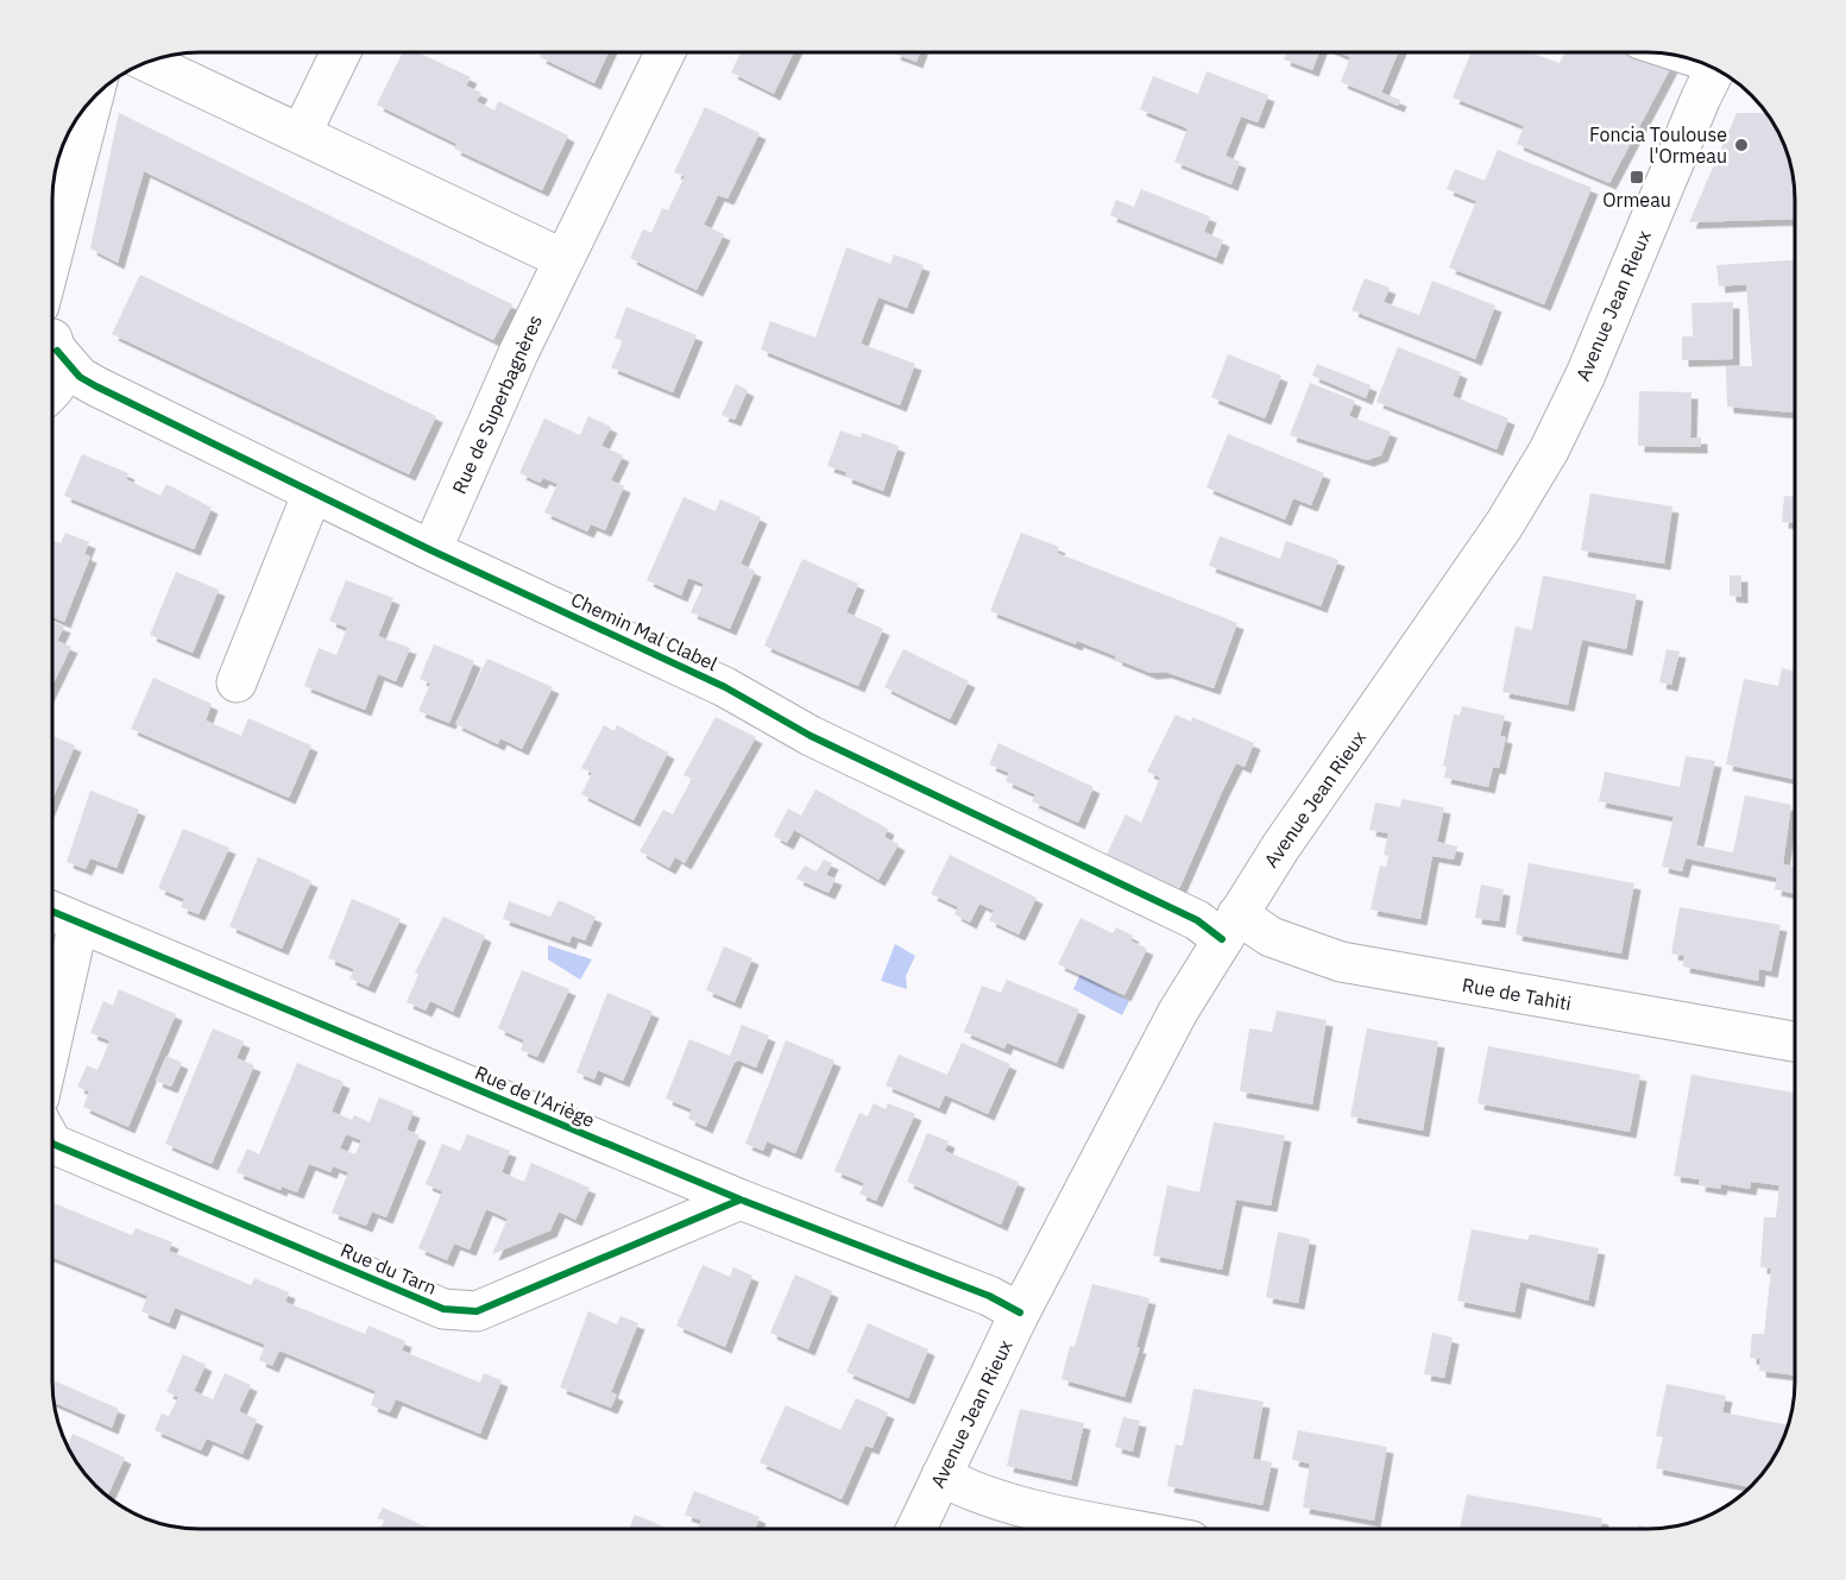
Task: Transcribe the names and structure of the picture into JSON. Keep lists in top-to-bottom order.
{
  "streets": {
    "street": [
      "Avenue Jean Rieux",
      "Rue de Superbagnères",
      "Chemin Mal Clabel",
      "Rue de Tahiti",
      "Rue de l'Ariège",
      "Rue du Tarn"
    ]
  },
  "crossings": [
    ["Avenue Jean Rieux", "Chemin Mal Clabel"],
    ["Avenue Jean Rieux", "Rue de Tahiti"],
    ["Avenue Jean Rieux", "Rue de l'Ariège"],
    ["Rue de Superbagnères", "Chemin Mal Clabel"],
    ["Chemin Mal Clabel", "Rue de Tahiti"],
    ["Rue de l'Ariège", "Rue du Tarn"]
  ],
  "places": {
    "other": ["Foncia Toulouse l'Ormeau"],
    "transit": ["Ormeau"]
  }
}
